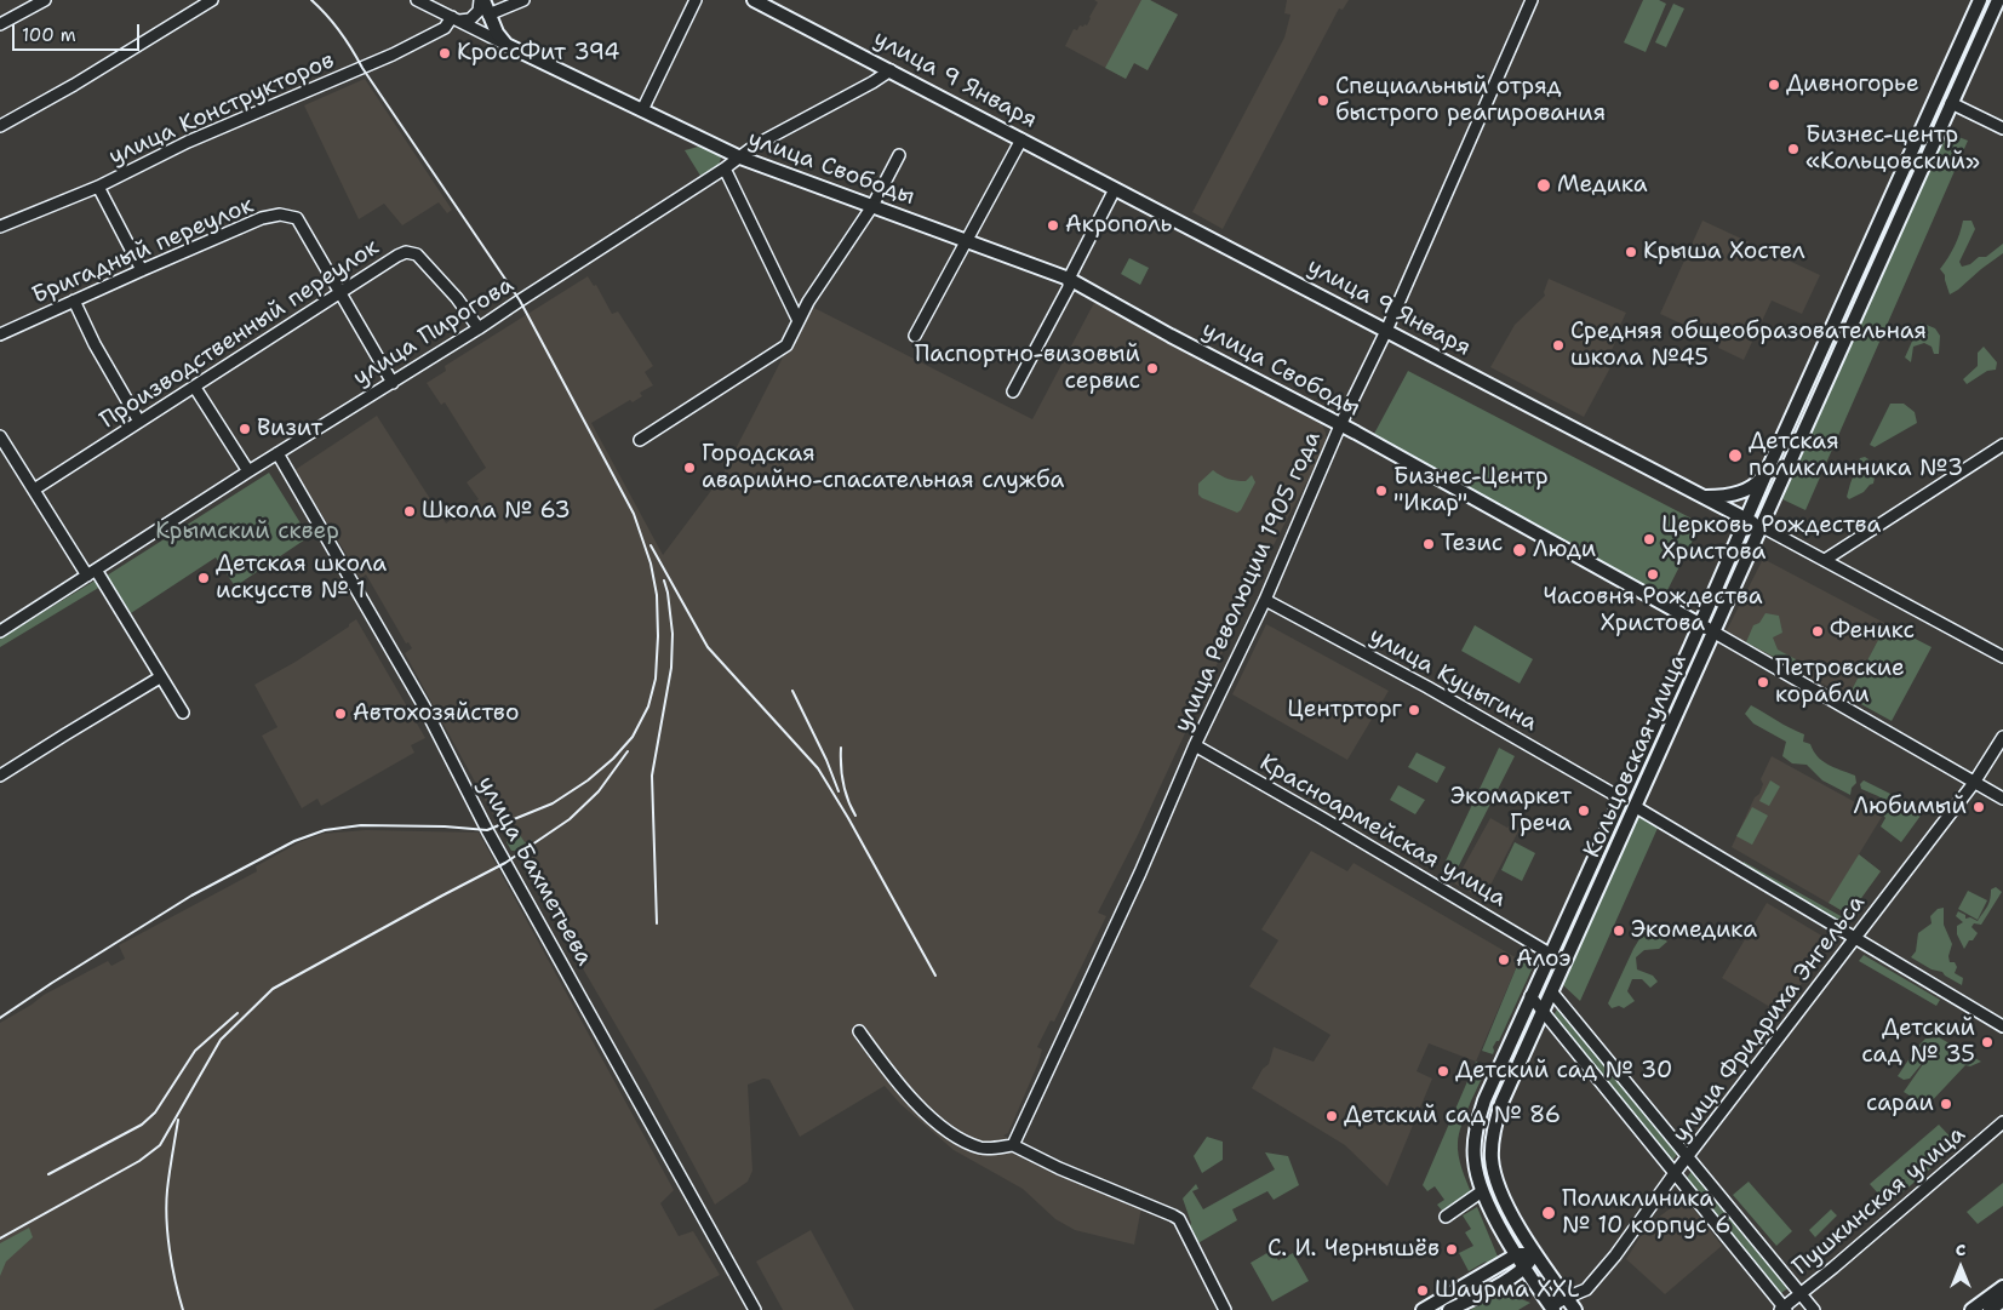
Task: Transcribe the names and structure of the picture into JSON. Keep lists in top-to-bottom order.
{
  "streets": {
    "main road": ["улица 9 Января", "улица Свободы", "Кольцовская улица"],
    "street": [
      "улица Конструкторов",
      "Бригадный переулок",
      "улица Пирогова",
      "Производственный переулок",
      "улица Революции 1905 года",
      "улица Куцыгина",
      "Красноармейская улица",
      "улица Бахметьева",
      "улица Фридриха Энгельса",
      "Пушкинская улица"
    ]
  },
  "crossings": [
    ["улица 9 Января", "улица Пирогова"],
    ["улица 9 Января", "улица Революции 1905 года"],
    ["улица 9 Января", "Кольцовская улица"],
    ["улица Конструкторов", "улица Свободы"],
    ["улица Свободы", "улица Пирогова"],
    ["улица Свободы", "улица Революции 1905 года"],
    ["улица Свободы", "Кольцовская улица"],
    ["улица Свободы", "улица Фридриха Энгельса"],
    ["Бригадный переулок", "улица Пирогова"],
    ["Бригадный переулок", "Производственный переулок"],
    ["улица Пирогова", "Производственный переулок"],
    ["улица Пирогова", "улица Бахметьева"],
    ["улица Революции 1905 года", "улица Куцыгина"],
    ["улица Революции 1905 года", "Красноармейская улица"],
    ["улица Куцыгина", "Кольцовская улица"],
    ["Кольцовская улица", "Красноармейская улица"],
    ["Кольцовская улица", "улица Фридриха Энгельса"]
  ],
  "parks": ["Крымский сквер"],
  "places": [
    "КроссФит 394",
    "Дивногорье",
    "Специальный отряд быстрого реагирования",
    "Бизнес-центр «Кольцовский»",
    "Медика",
    "Акрополь",
    "Крыша Хостел",
    "Средняя общеобразовательная школа №45",
    "Паспортно-визовый сервис",
    "Визит",
    "Детская поликлинника №3",
    "Городская аварийно-спасательная служба",
    "Бизнес-Центр \"Икар\"",
    "Школа № 63",
    "Церковь Рождества Христова",
    "Тезис",
    "Люди",
    "Часовня Рождества Христова",
    "Детская школа искусств № 1",
    "Феникс",
    "Петровские корабли",
    "Центрторг",
    "Автохозяйство",
    "Любимый",
    "Экомаркет Греча",
    "Экомедика",
    "Алоэ",
    "Детский сад № 35",
    "Детский сад № 30",
    "сараи",
    "Детский сад № 86",
    "Поликлиника № 10 корпус 6",
    "С. И. Чернышёв",
    "Шаурма XXL"
  ],
  "scale_bar": "100 m",
  "north": "top"
}
